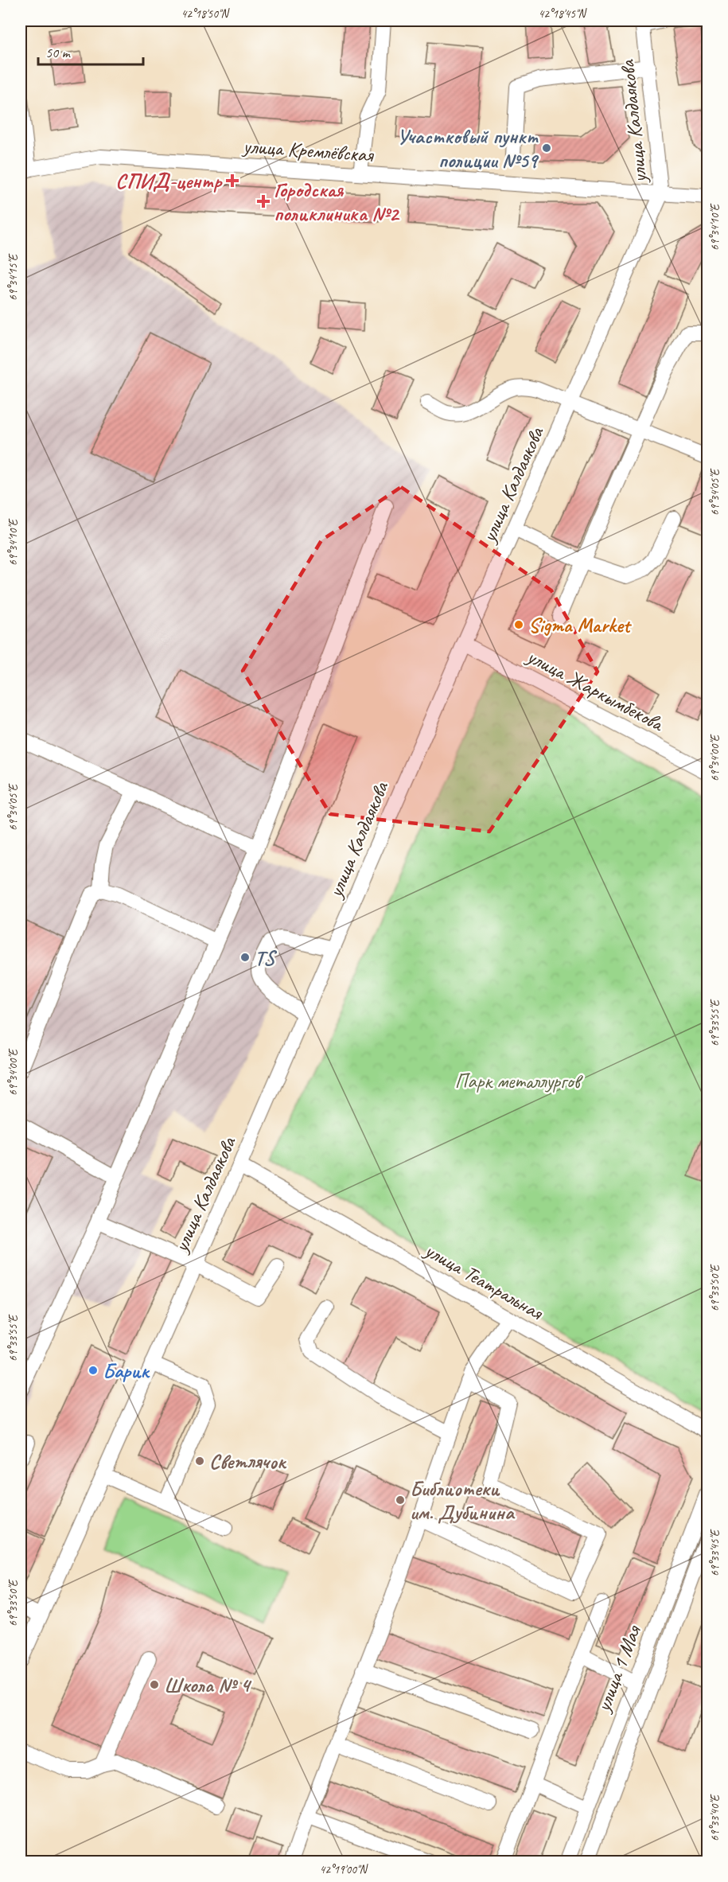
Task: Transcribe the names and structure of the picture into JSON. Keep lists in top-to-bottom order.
{
  "streets": {
    "street": [
      "улица Калдаякова",
      "улица Кремлёвская",
      "улица Жаркымбекова",
      "улица Театральная",
      "улица 1 Мая"
    ]
  },
  "crossings": [
    ["улица Калдаякова", "улица Кремлёвская"],
    ["улица Калдаякова", "улица Жаркымбекова"],
    ["улица Калдаякова", "улица Театральная"]
  ],
  "parks": ["Парк металлургов"],
  "places": {
    "other": [
      "Участковый пункт полиции №59",
      "Sigma Market",
      "TS",
      "Барик",
      "Светлячок",
      "Библиотеки им. Дубинина",
      "Школа № 4"
    ],
    "health": ["СПИД-центр", "Городская поликлиника №2"]
  },
  "scale_bar": "50 m",
  "coordinates": [
    "42°18'50\"N",
    "42°18'45\"N",
    "69°34'10\"E",
    "69°34'15\"E",
    "69°34'05\"E",
    "69°34'00\"E",
    "69°33'55\"E",
    "69°33'50\"E",
    "69°33'45\"E",
    "69°33'40\"E",
    "42°19'00\"N"
  ]
}
